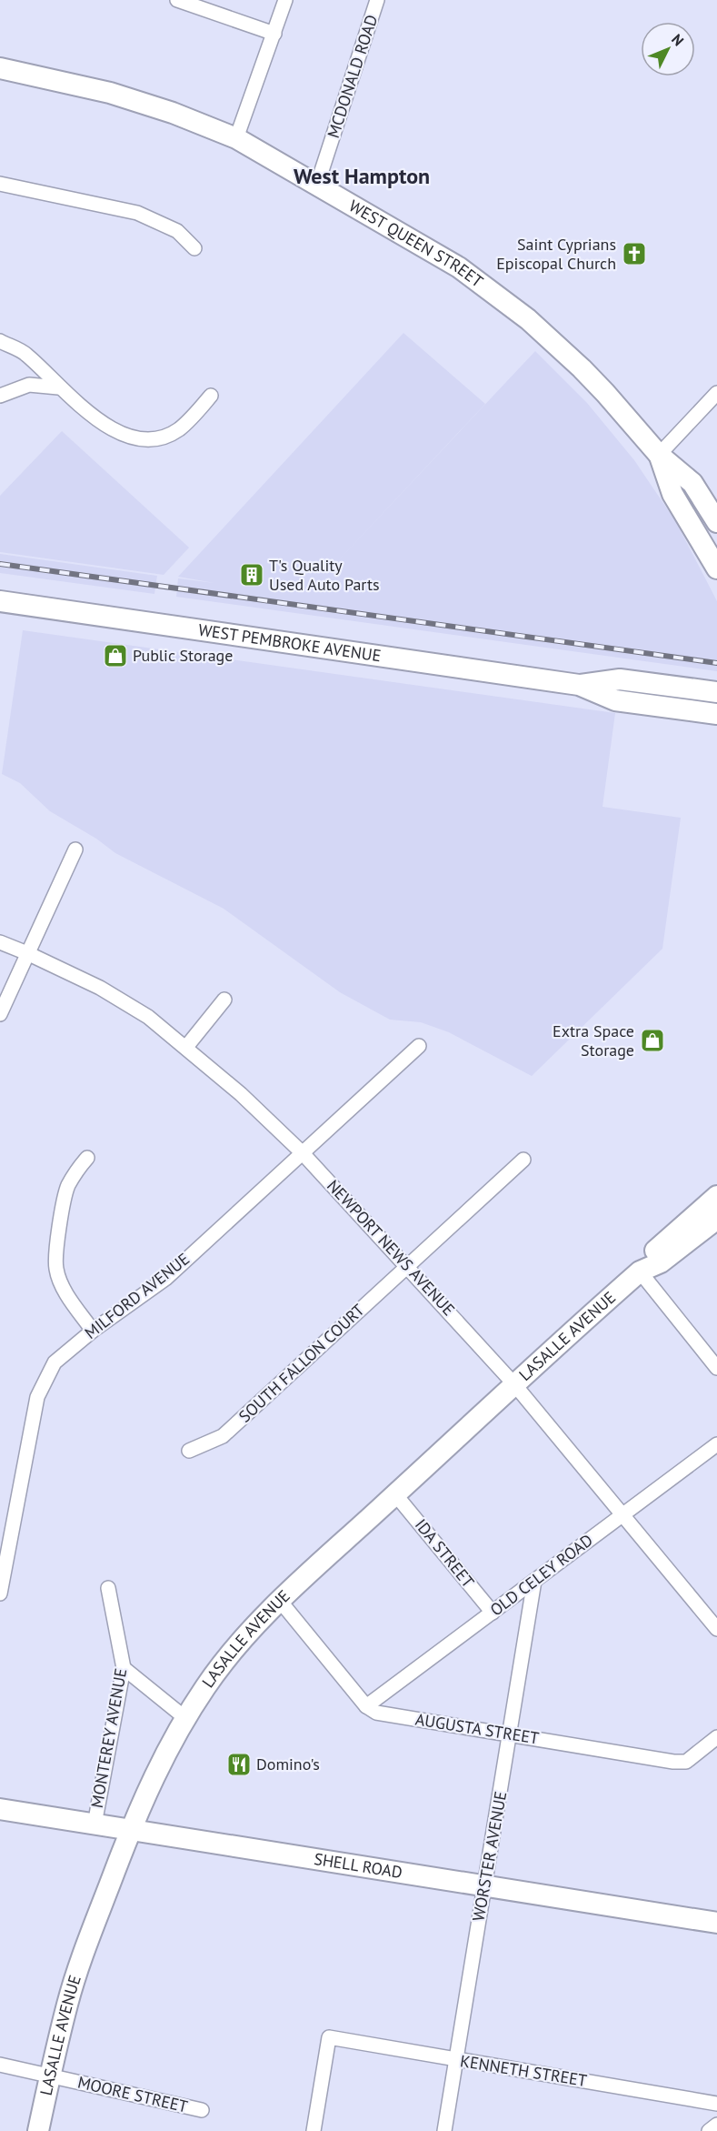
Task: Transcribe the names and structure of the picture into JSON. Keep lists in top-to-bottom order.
{
  "streets": {
    "main road": [
      "WEST QUEEN STREET",
      "WEST PEMBROKE AVENUE",
      "LASALLE AVENUE",
      "SHELL ROAD"
    ],
    "street": [
      "MCDONALD ROAD",
      "NEWPORT NEWS AVENUE",
      "MILFORD AVENUE",
      "SOUTH FALLON COURT",
      "IDA STREET",
      "OLD CELEY ROAD",
      "AUGUSTA STREET",
      "MONTEREY AVENUE",
      "WORSTER AVENUE",
      "KENNETH STREET",
      "MOORE STREET"
    ]
  },
  "crossings": [
    ["MCDONALD ROAD", "WEST QUEEN STREET"],
    ["NEWPORT NEWS AVENUE", "MILFORD AVENUE"],
    ["NEWPORT NEWS AVENUE", "LASALLE AVENUE"],
    ["NEWPORT NEWS AVENUE", "SOUTH FALLON COURT"],
    ["NEWPORT NEWS AVENUE", "OLD CELEY ROAD"],
    ["LASALLE AVENUE", "IDA STREET"],
    ["LASALLE AVENUE", "SHELL ROAD"],
    ["LASALLE AVENUE", "MOORE STREET"],
    ["IDA STREET", "OLD CELEY ROAD"],
    ["OLD CELEY ROAD", "AUGUSTA STREET"],
    ["OLD CELEY ROAD", "WORSTER AVENUE"],
    ["AUGUSTA STREET", "WORSTER AVENUE"],
    ["MONTEREY AVENUE", "SHELL ROAD"],
    ["WORSTER AVENUE", "SHELL ROAD"],
    ["WORSTER AVENUE", "KENNETH STREET"]
  ],
  "districts": ["West Hampton"],
  "places": {
    "church": ["Saint Cyprians Episcopal Church"],
    "building": ["T's Quality Used Auto Parts"],
    "shop": ["Public Storage", "Extra Space Storage"],
    "restaurant": ["Domino's"]
  },
  "north": "top right"
}
